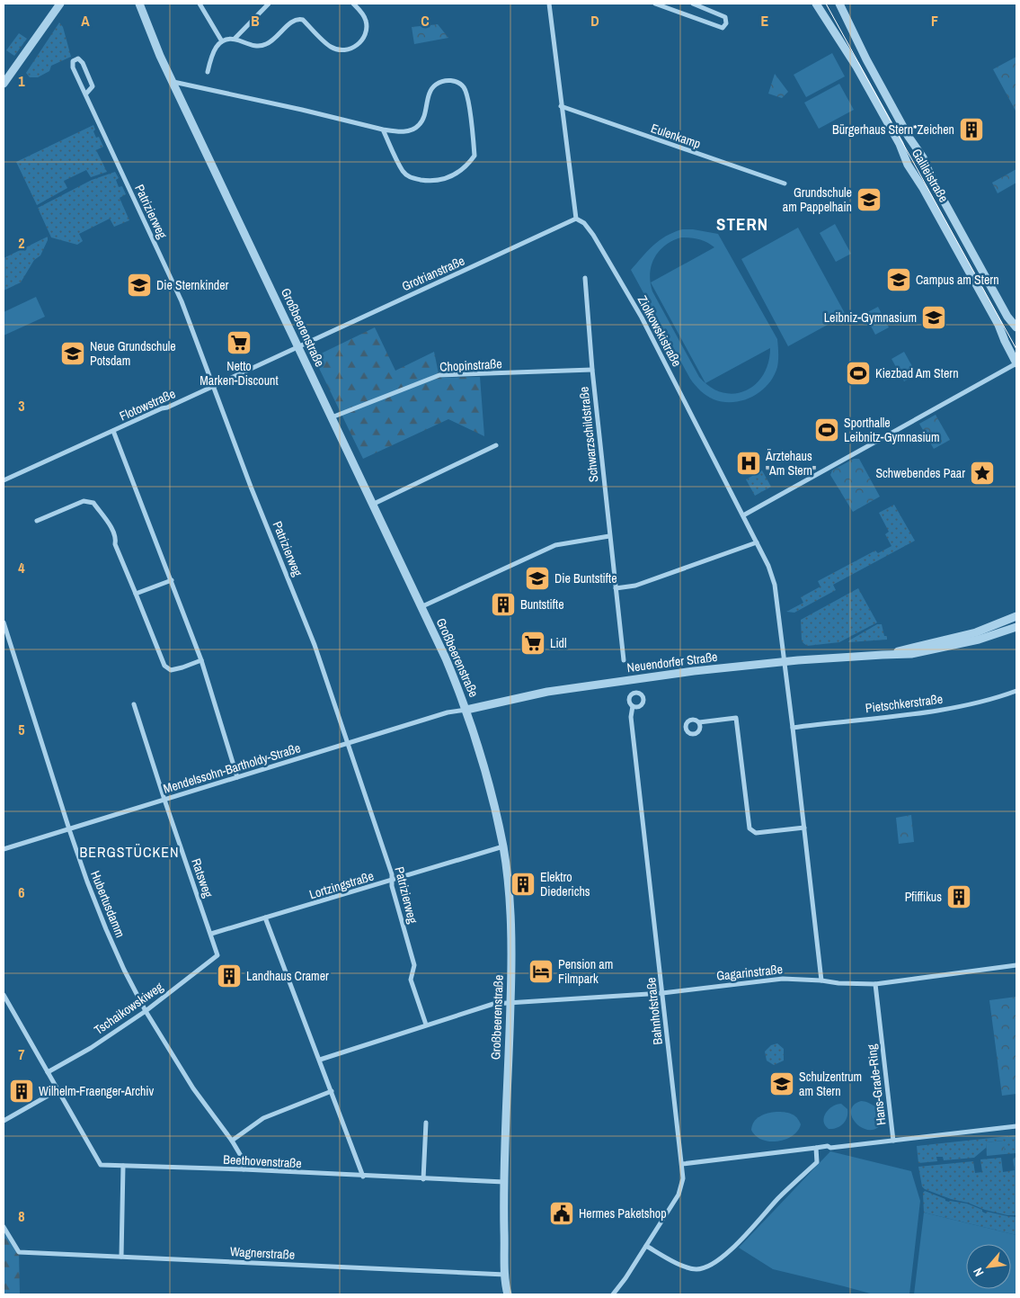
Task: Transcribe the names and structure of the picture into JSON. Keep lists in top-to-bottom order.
{
  "streets": {
    "street": [
      "Eulenkamp",
      "Galileistraße",
      "Patrizierweg",
      "Grotrianstraße",
      "Großbeerenstraße",
      "Ziolkowskistraße",
      "Chopinstraße",
      "Flotowstraße",
      "Schwarzschildstraße",
      "Neuendorfer Straße",
      "Pietschkerstraße",
      "Mendelssohn-Bartholdy-Straße",
      "Ratsweg",
      "Lortzingstraße",
      "Hubertusdamm",
      "Gagarinstraße",
      "Tschaikowskiweg",
      "Bahnhofstraße",
      "Hans-Grade-Ring",
      "Beethovenstraße",
      "Wagnerstraße"
    ]
  },
  "crossings": [
    ["Patrizierweg", "Flotowstraße"],
    ["Patrizierweg", "Mendelssohn-Bartholdy-Straße"],
    ["Patrizierweg", "Lortzingstraße"],
    ["Patrizierweg", "Gagarinstraße"],
    ["Grotrianstraße", "Großbeerenstraße"],
    ["Grotrianstraße", "Ziolkowskistraße"],
    ["Grotrianstraße", "Flotowstraße"],
    ["Großbeerenstraße", "Chopinstraße"],
    ["Großbeerenstraße", "Flotowstraße"],
    ["Großbeerenstraße", "Neuendorfer Straße"],
    ["Großbeerenstraße", "Mendelssohn-Bartholdy-Straße"],
    ["Großbeerenstraße", "Lortzingstraße"],
    ["Großbeerenstraße", "Gagarinstraße"],
    ["Großbeerenstraße", "Beethovenstraße"],
    ["Großbeerenstraße", "Wagnerstraße"],
    ["Ziolkowskistraße", "Neuendorfer Straße"],
    ["Ziolkowskistraße", "Pietschkerstraße"],
    ["Ziolkowskistraße", "Gagarinstraße"],
    ["Chopinstraße", "Schwarzschildstraße"],
    ["Neuendorfer Straße", "Mendelssohn-Bartholdy-Straße"],
    ["Mendelssohn-Bartholdy-Straße", "Ratsweg"],
    ["Mendelssohn-Bartholdy-Straße", "Hubertusdamm"],
    ["Ratsweg", "Lortzingstraße"],
    ["Ratsweg", "Tschaikowskiweg"],
    ["Hubertusdamm", "Tschaikowskiweg"],
    ["Hubertusdamm", "Beethovenstraße"],
    ["Gagarinstraße", "Bahnhofstraße"],
    ["Gagarinstraße", "Hans-Grade-Ring"]
  ],
  "districts": ["STERN", "BERGSTÜCKEN"],
  "places": {
    "building": [
      "Bürgerhaus Stern*Zeichen",
      "Buntstifte",
      "Elektro Diederichs",
      "Pfiffikus",
      "Landhaus Cramer",
      "Wilhelm-Fraenger-Archiv"
    ],
    "school or university": [
      "Grundschule am Pappelhain",
      "Campus am Stern",
      "Die Sternkinder",
      "Leibniz-Gymnasium",
      "Neue Grundschule Potsdam",
      "Die Buntstifte",
      "Schulzentrum am Stern"
    ],
    "supermarket": ["Netto Marken-Discount", "Lidl"],
    "sports": ["Kiezbad Am Stern", "Sporthalle Leibnitz-Gymnasium"],
    "hospital": ["Ärztehaus \"Am Stern\""],
    "place": ["Schwebendes Paar"],
    "hotel": ["Pension am Filmpark"],
    "public building": ["Hermes Paketshop"]
  },
  "north": "bottom left",
  "grid": {
    "columns": [
      "A",
      "B",
      "C",
      "D",
      "E",
      "F"
    ],
    "rows": [
      "1",
      "2",
      "3",
      "4",
      "5",
      "6",
      "7",
      "8"
    ]
  }
}
